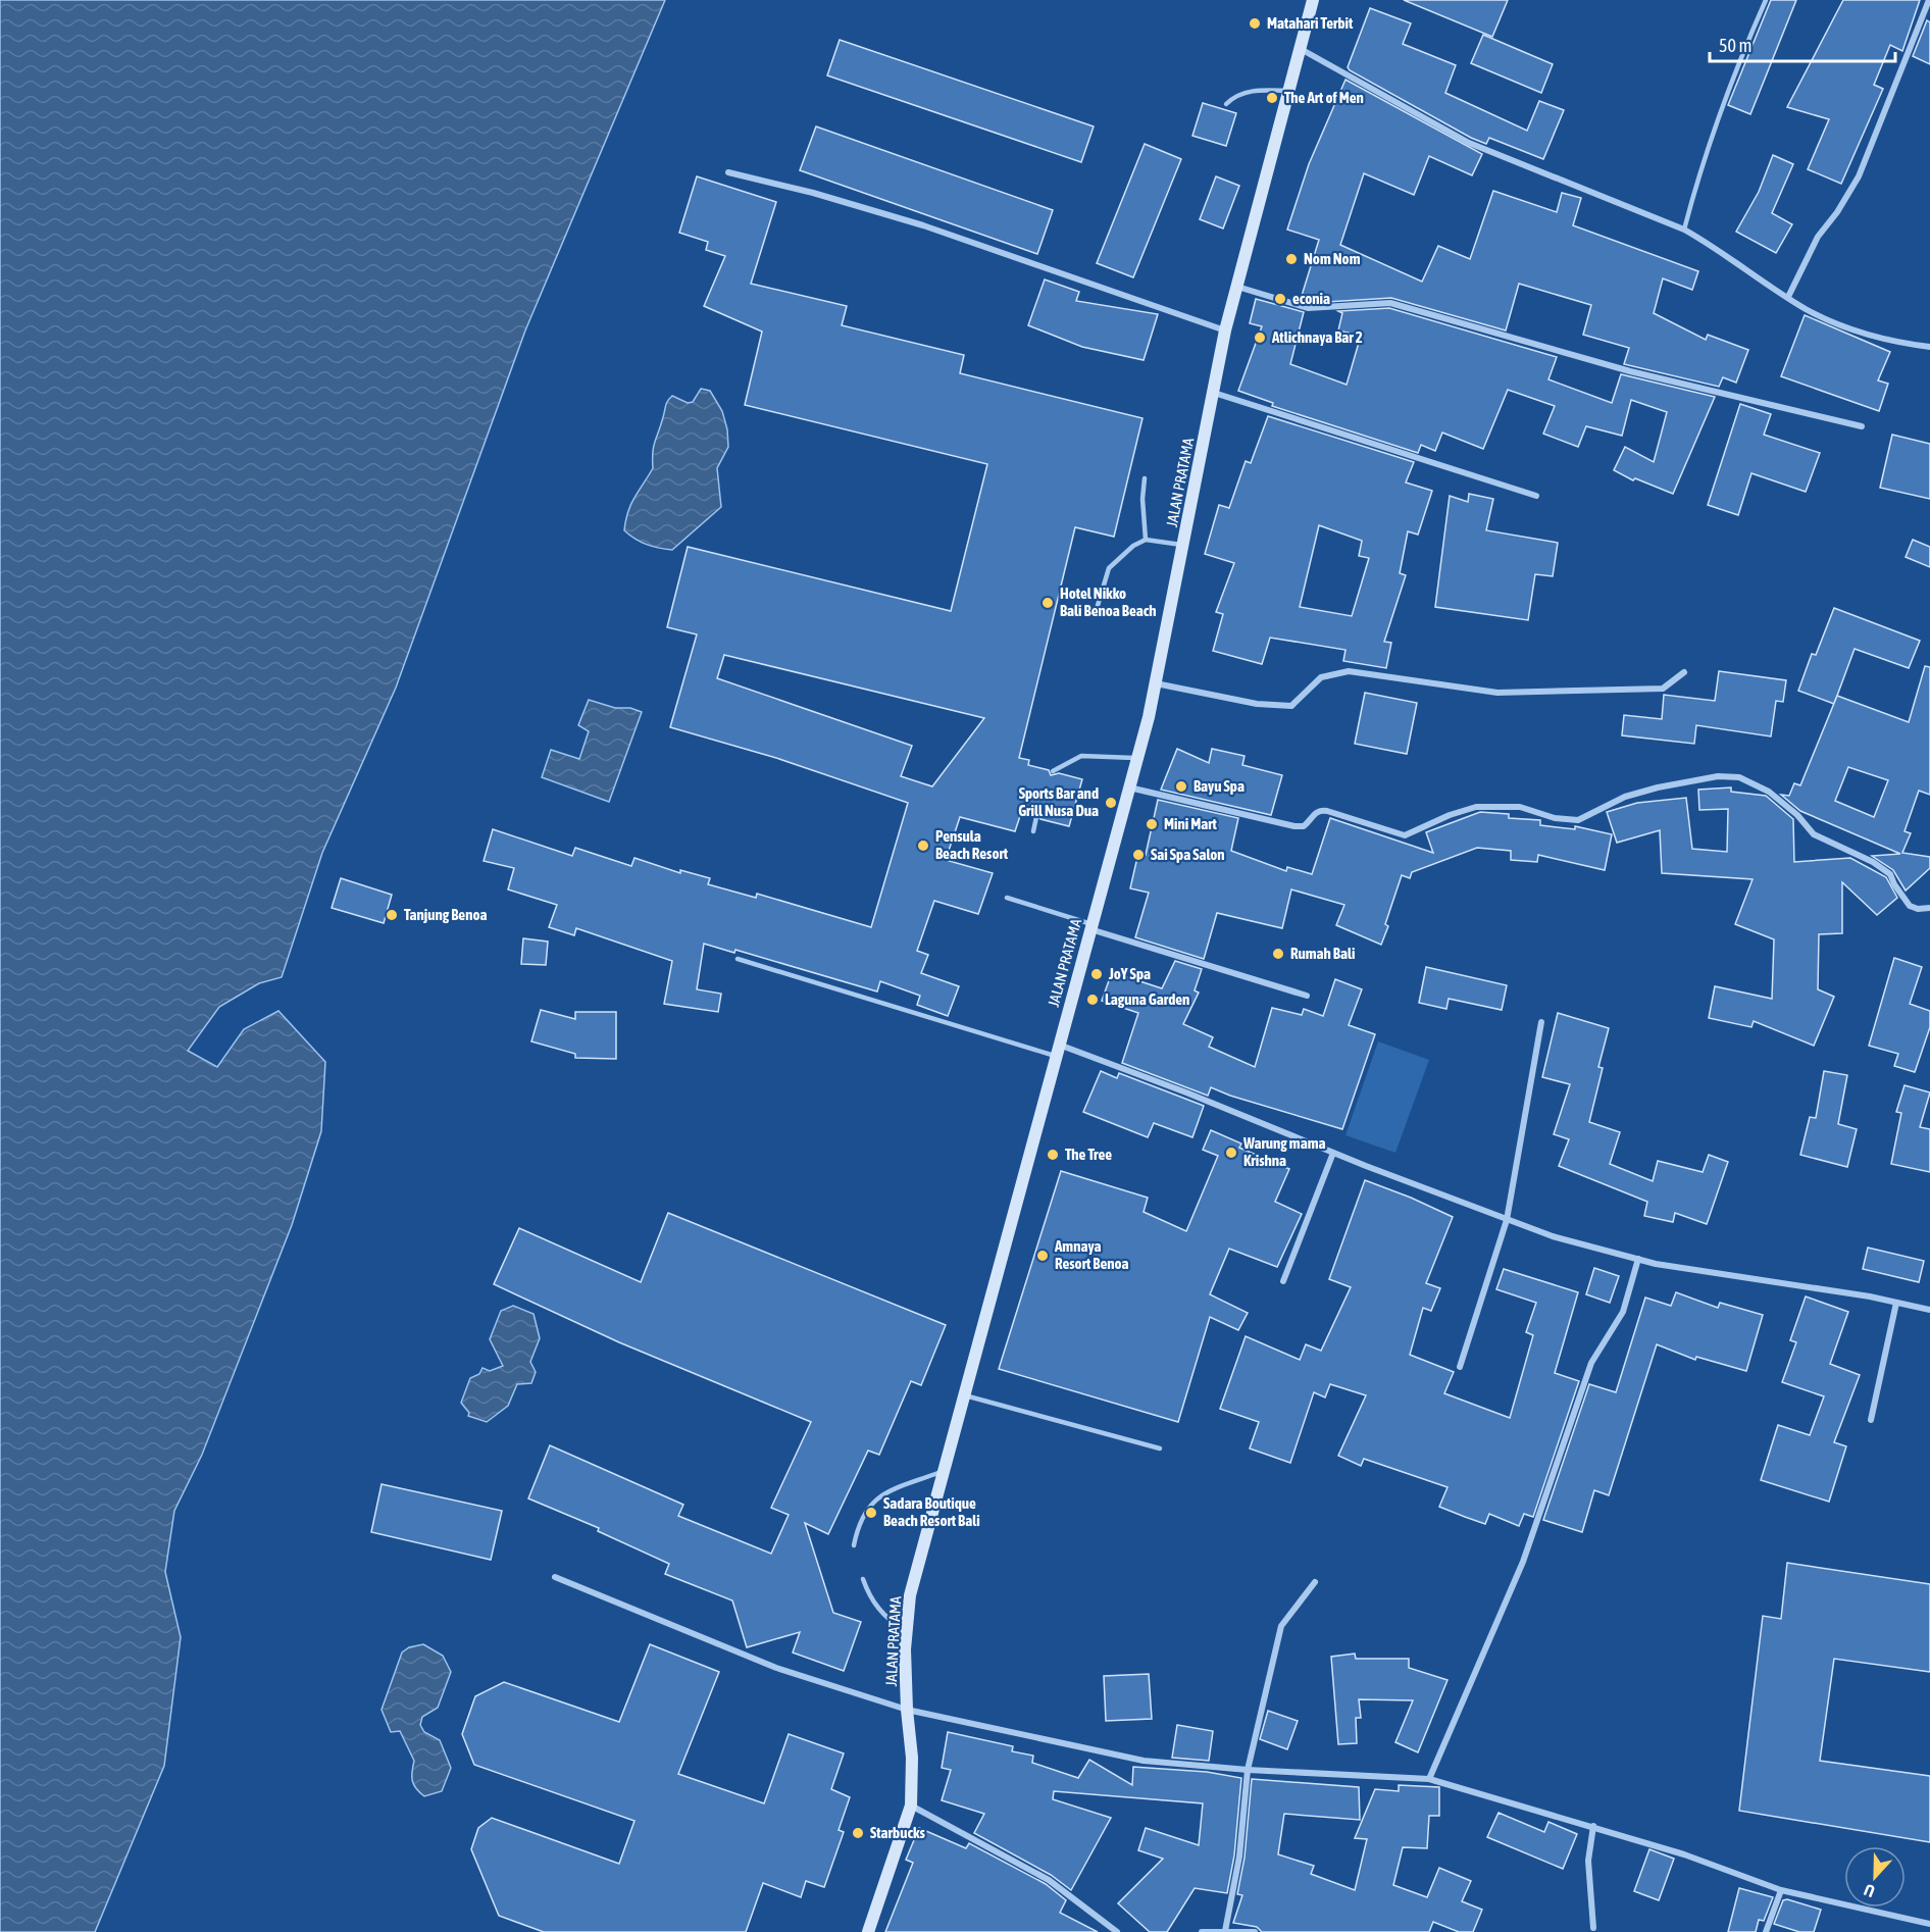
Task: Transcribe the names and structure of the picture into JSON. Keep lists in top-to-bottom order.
{
  "streets": {
    "street": ["JALAN PRATAMA"]
  },
  "places": [
    "Matahari Terbit",
    "The Art of Men",
    "Nom Nom",
    "econia",
    "Atlichnaya Bar 2",
    "Hotel Nikko Bali Benoa Beach",
    "Bayu Spa",
    "Sports Bar and Grill Nusa Dua",
    "Mini Mart",
    "Pensula Beach Resort",
    "Sai Spa Salon",
    "Tanjung Benoa",
    "Rumah Bali",
    "JoY Spa",
    "Laguna Garden",
    "Warung mama Krishna",
    "The Tree",
    "Amnaya Resort Benoa",
    "Sadara Boutique Beach Resort Bali",
    "Starbucks"
  ],
  "scale_bar": "50 m",
  "north": "bottom"
}
